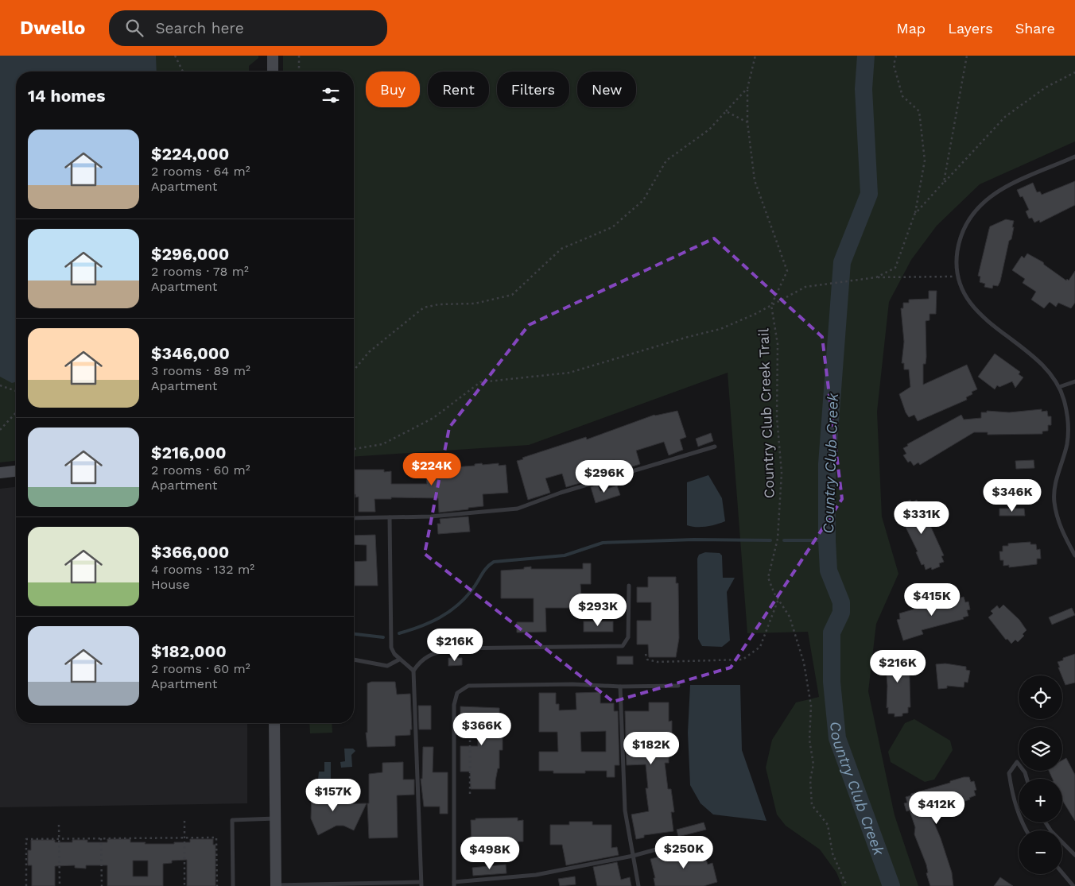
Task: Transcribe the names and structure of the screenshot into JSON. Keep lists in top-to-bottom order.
{
  "streets": {
    "path": ["Country Club Creek Trail"]
  },
  "water": ["Country Club Creek"],
  "page": {
    "header": "Dwello",
    "search": "Search here",
    "nav": ["Map", "Layers", "Share"],
    "chip": [
      "Buy",
      "Rent",
      "Filters",
      "New"
    ],
    "heading": "14 homes",
    "list": [
      {
        "name": "$224,000",
        "note": "2 rooms · 64 m² · Apartment"
      },
      {
        "name": "$296,000",
        "note": "2 rooms · 78 m² · Apartment"
      },
      {
        "name": "$346,000",
        "note": "3 rooms · 89 m² · Apartment"
      },
      {
        "name": "$216,000",
        "note": "2 rooms · 60 m² · Apartment"
      },
      {
        "name": "$366,000",
        "note": "4 rooms · 132 m² · House"
      },
      {
        "name": "$182,000",
        "note": "2 rooms · 60 m² · Apartment"
      }
    ],
    "price": [
      "$224K",
      "$296K",
      "$346K",
      "$331K",
      "$415K",
      "$293K",
      "$216K",
      "$216K",
      "$366K",
      "$182K",
      "$157K",
      "$412K",
      "$250K",
      "$498K"
    ],
    "map_buttons": ["+", "−"]
  }
}
